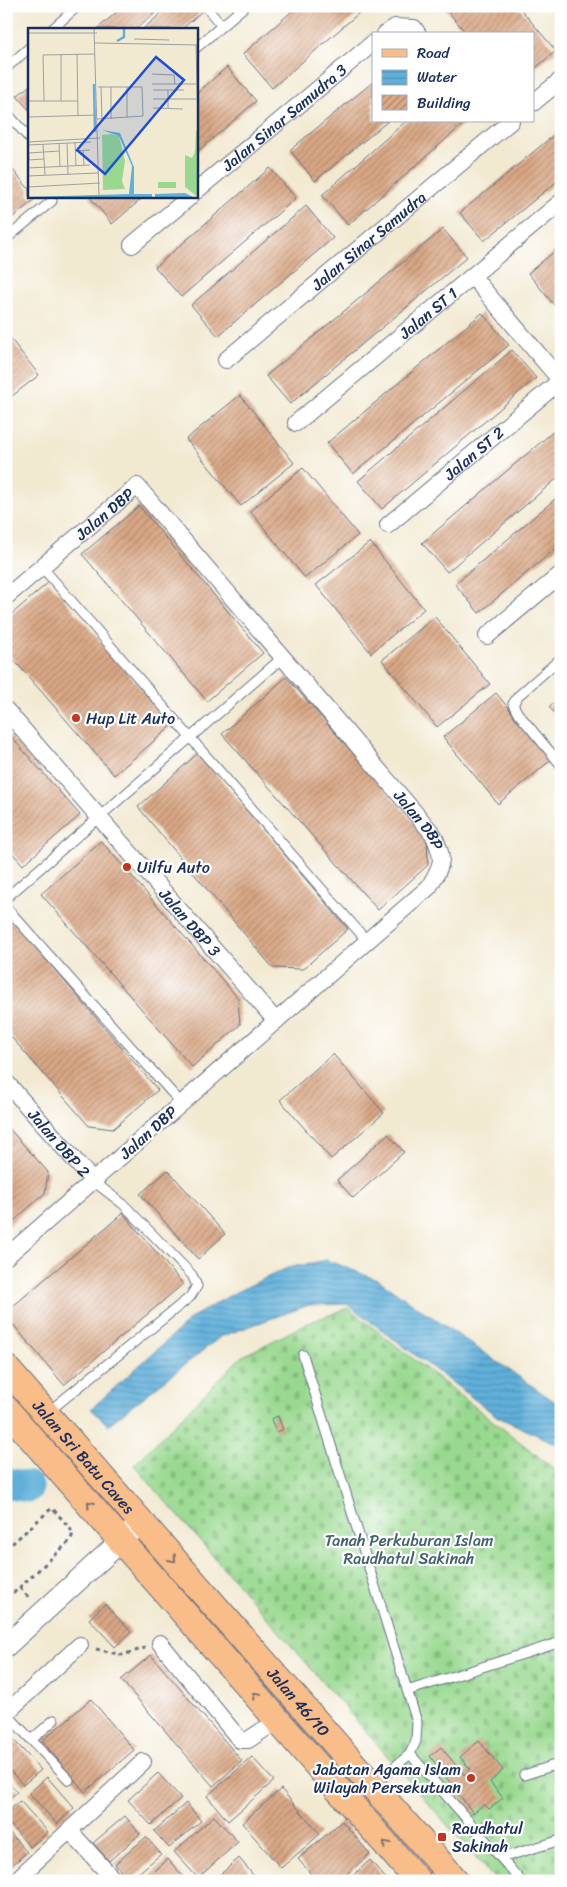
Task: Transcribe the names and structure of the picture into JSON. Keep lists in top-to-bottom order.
{
  "streets": {
    "main road": ["Jalan Sri Batu Caves", "Jalan 46/10"],
    "street": [
      "Jalan Sinar Samudra 3",
      "Jalan Sinar Samudra",
      "Jalan ST 1",
      "Jalan ST 2",
      "Jalan DBP",
      "Jalan DBP 3",
      "Jalan DBP 2"
    ]
  },
  "crossings": [
    ["Jalan DBP", "Jalan DBP 3"],
    ["Jalan DBP", "Jalan DBP 2"],
    ["Jalan Sri Batu Caves", "Jalan 46/10"]
  ],
  "parks": ["Tanah Perkuburan Islam Raudhatul Sakinah"],
  "places": {
    "other": ["Hup Lit Auto", "Uilfu Auto", "Jabatan Agama Islam Wilayah Persekutuan"],
    "transit": ["Raudhatul Sakinah"]
  },
  "legend": ["Road", "Water", "Building"]
}
